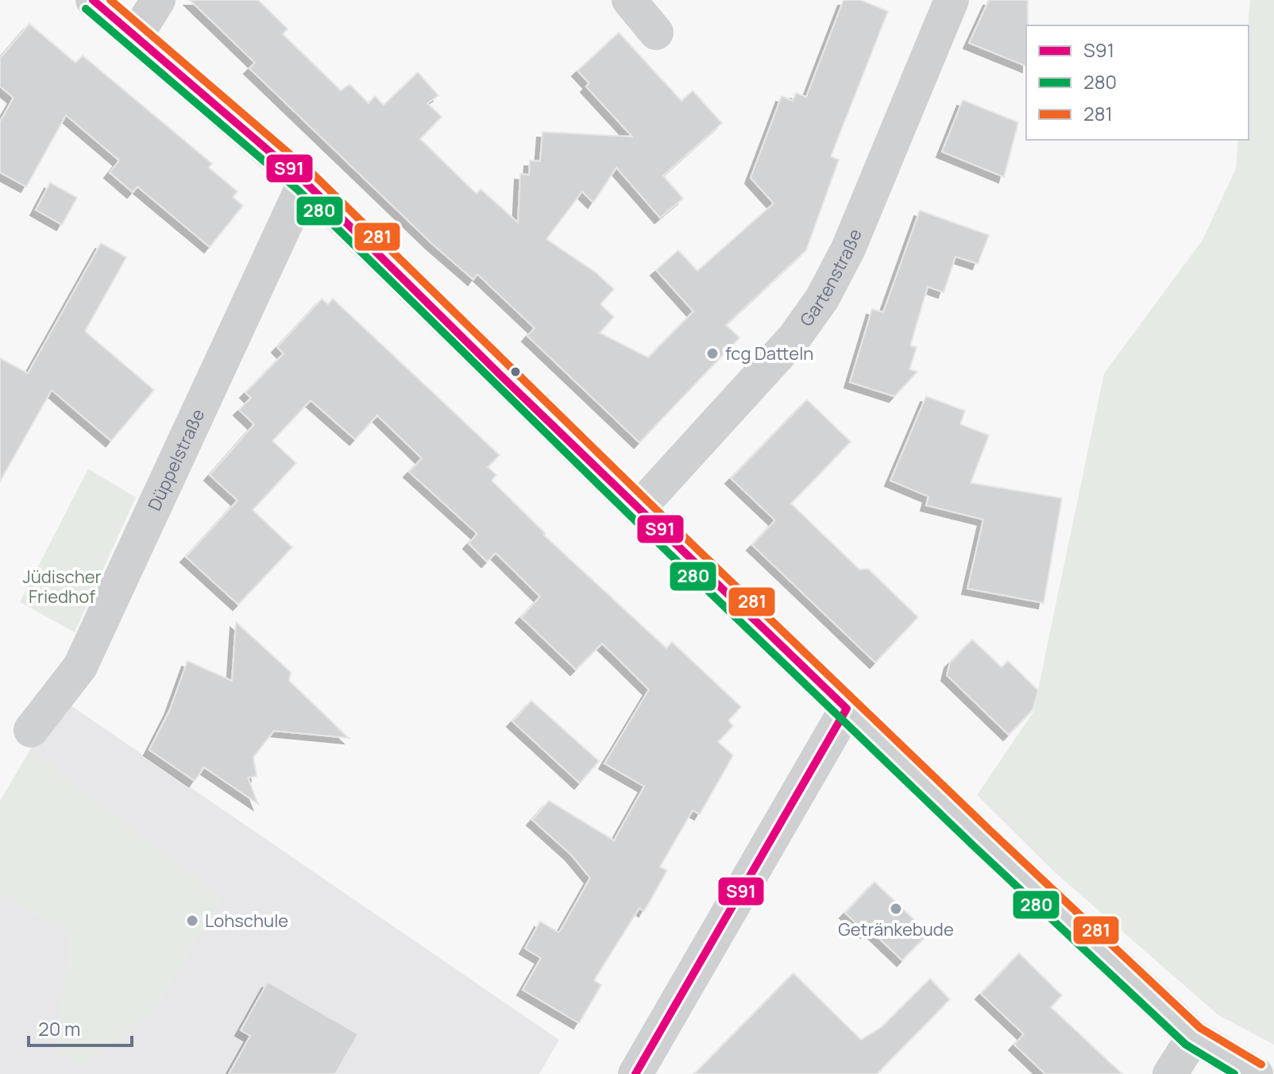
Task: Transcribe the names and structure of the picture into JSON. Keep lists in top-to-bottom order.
{
  "streets": {
    "street": ["Gartenstraße", "Düppelstraße"]
  },
  "parks": ["Jüdischer Friedhof"],
  "places": ["fcg Datteln", "Getränkebude", "Lohschule"],
  "lines": ["transit line S91", "transit line 281", "transit line 280"],
  "legend": ["S91", "280", "281"],
  "scale_bar": "20 m"
}
